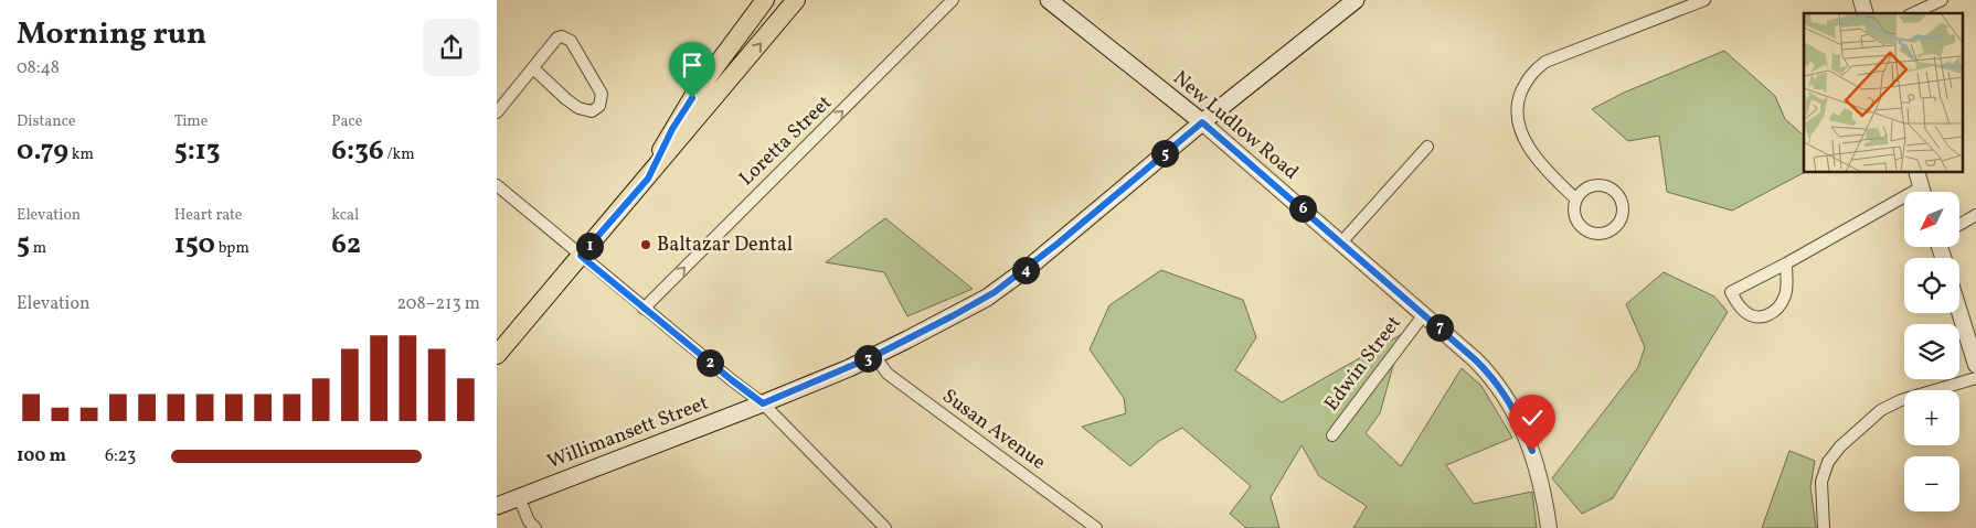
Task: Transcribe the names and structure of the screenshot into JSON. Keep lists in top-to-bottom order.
{
  "streets": {
    "main road": ["New Ludlow Road", "Willimansett Street"],
    "street": ["Loretta Street", "Edwin Street", "Susan Avenue"]
  },
  "crossings": [
    ["New Ludlow Road", "Edwin Street"],
    ["New Ludlow Road", "Willimansett Street"],
    ["Susan Avenue", "Willimansett Street"]
  ],
  "one_way": ["Loretta Street"],
  "places": ["Baltazar Dental"],
  "north": "bottom left",
  "page": {
    "heading": ["Morning run", "08:48"],
    "stats": [
      ["Distance", "0.79 km"],
      ["Time", "5:13"],
      ["Pace", "6:36 /km"],
      ["Elevation", "5 m"],
      ["Heart rate", "150 bpm"],
      ["kcal", "62"]
    ],
    "pins": [
      "5",
      "6",
      "1",
      "4",
      "7",
      "3",
      "2"
    ],
    "map_buttons": ["+", "−"],
    "chart": ["Elevation", "208–213 m"],
    "list": [
      {
        "name": "100 m",
        "note": "6:23"
      }
    ]
  }
}
